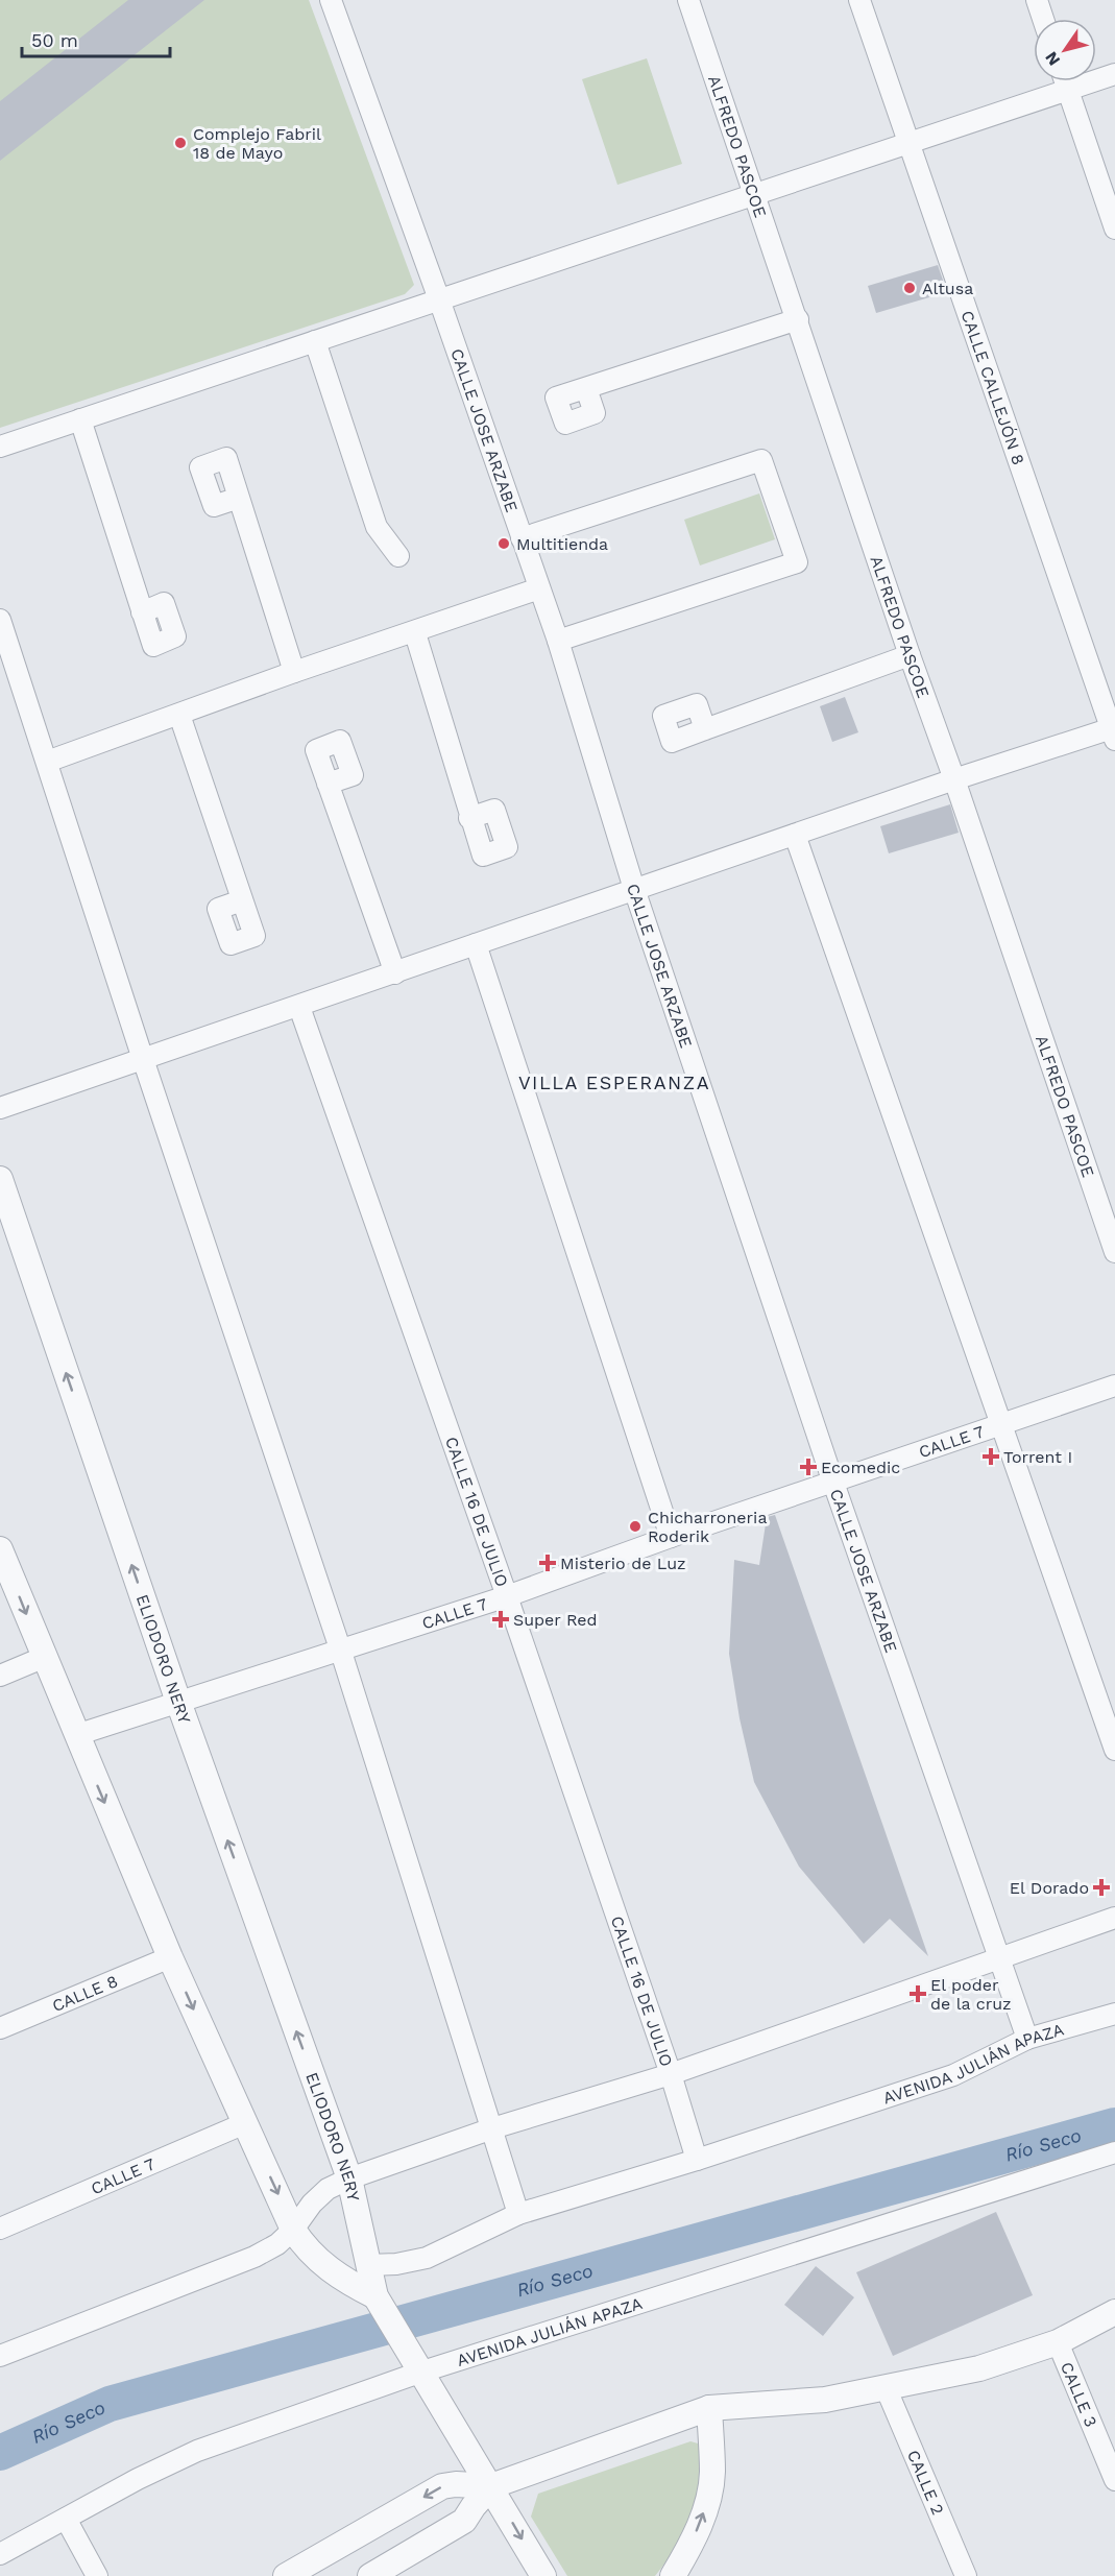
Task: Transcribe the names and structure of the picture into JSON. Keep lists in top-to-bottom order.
{
  "streets": {
    "street": [
      "ALFREDO PASCOE",
      "CALLE CALLEJÓN 8",
      "CALLE JOSE ARZABE",
      "CALLE 7",
      "CALLE 16 DE JULIO",
      "ELIODORO NERY",
      "CALLE 8",
      "AVENIDA JULIÁN APAZA",
      "CALLE 3",
      "CALLE 2"
    ]
  },
  "crossings": [
    ["CALLE JOSE ARZABE", "CALLE 7"],
    ["CALLE JOSE ARZABE", "AVENIDA JULIÁN APAZA"],
    ["CALLE 7", "CALLE 16 DE JULIO"],
    ["CALLE 7", "ELIODORO NERY"],
    ["CALLE 16 DE JULIO", "AVENIDA JULIÁN APAZA"],
    ["ELIODORO NERY", "AVENIDA JULIÁN APAZA"]
  ],
  "districts": ["VILLA ESPERANZA"],
  "water": ["Río Seco"],
  "places": {
    "other": [
      "Complejo Fabril 18 de Mayo",
      "Altusa",
      "Multitienda",
      "Chicharroneria Roderik"
    ],
    "health": [
      "Torrent I",
      "Ecomedic",
      "Misterio de Luz",
      "Super Red",
      "El Dorado",
      "El poder de la cruz"
    ]
  },
  "scale_bar": "50 m",
  "north": "bottom left"
}
